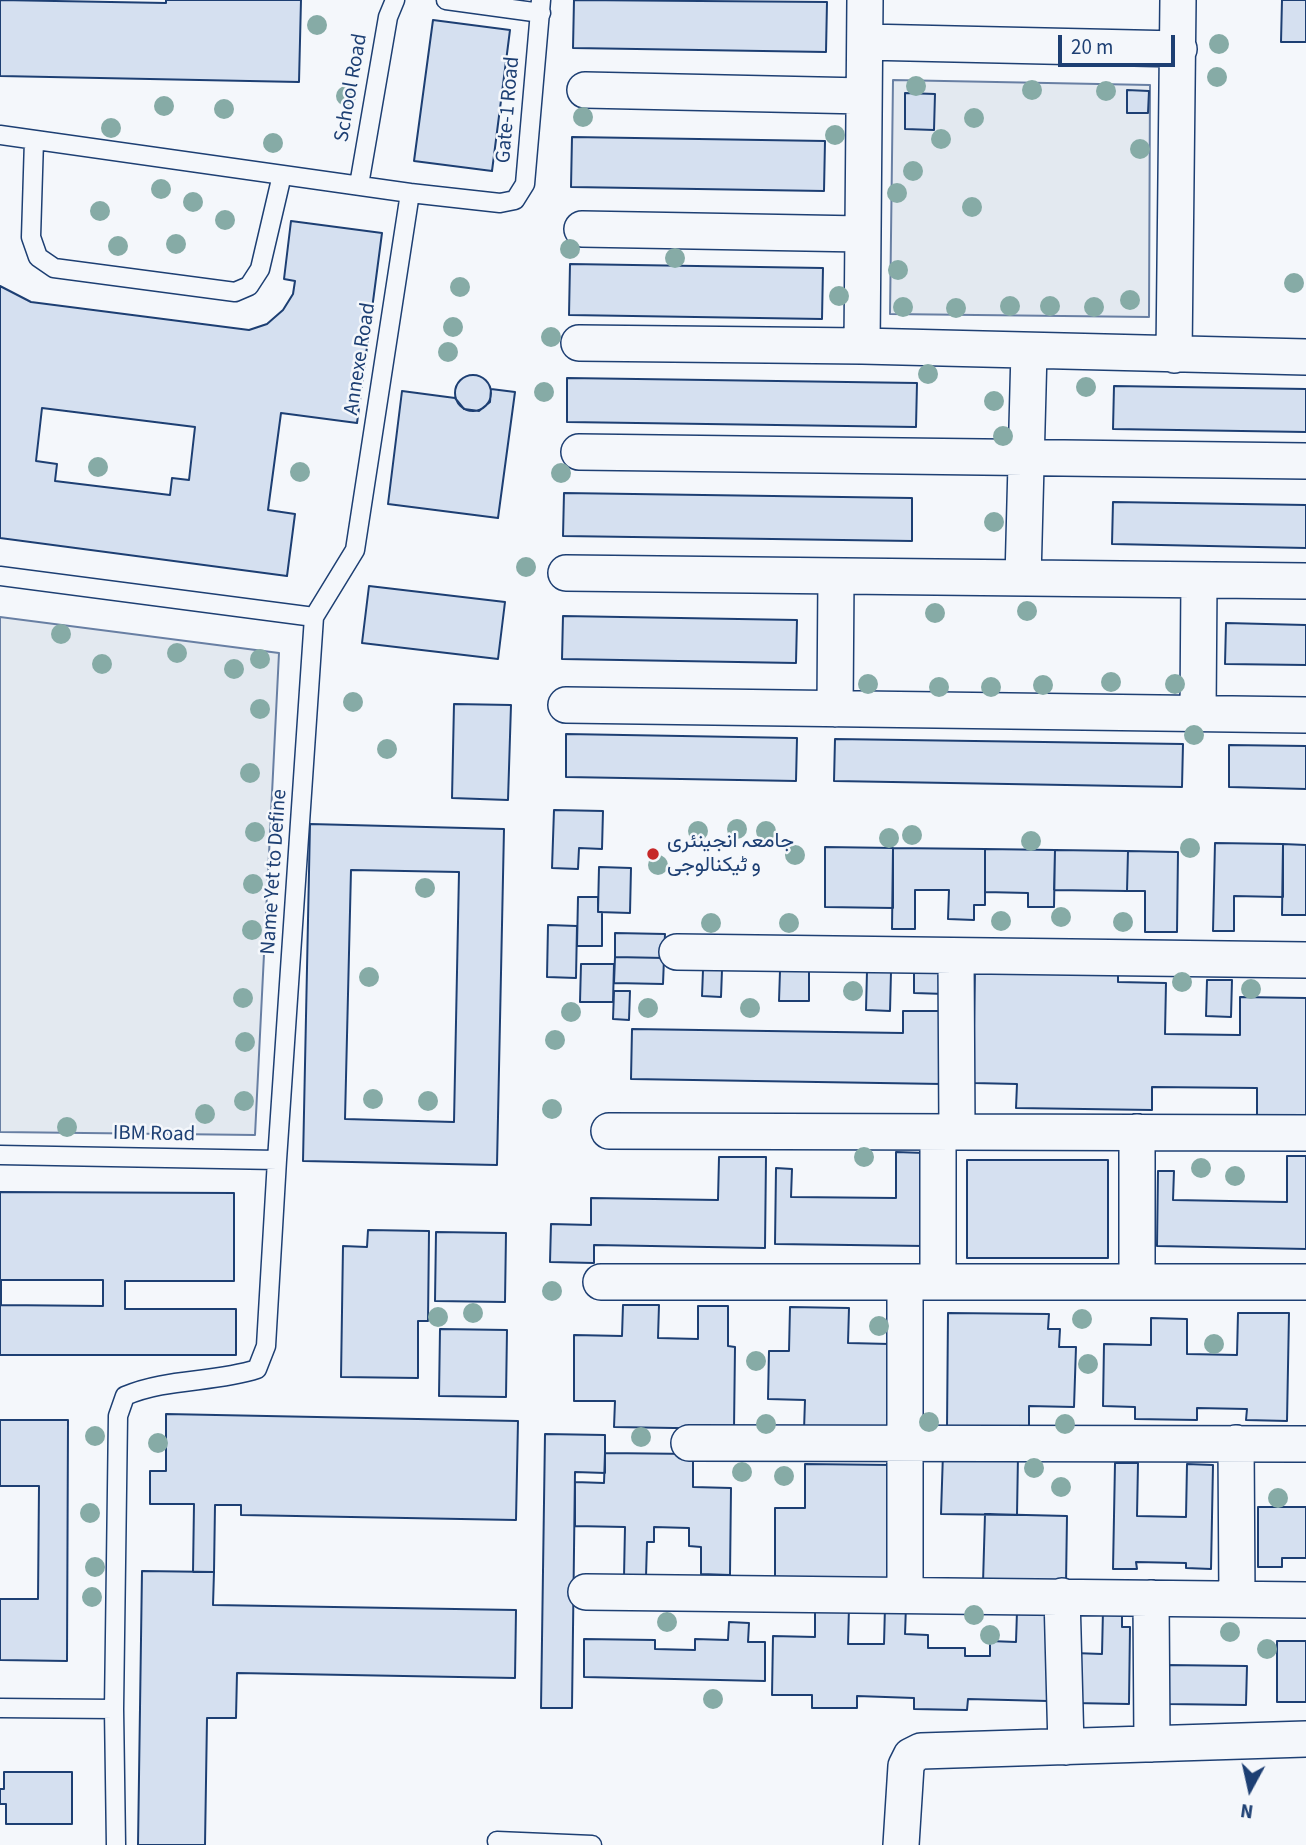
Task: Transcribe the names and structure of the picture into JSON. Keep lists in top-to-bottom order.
{
  "streets": {
    "lane": [
      "School Road",
      "Gate-1 Road",
      "Annexe Road",
      "Name Yet to Define",
      "IBM Road"
    ]
  },
  "crossings": [
    ["Gate-1 Road", "Annexe Road"],
    ["Annexe Road", "Name Yet to Define"],
    ["Name Yet to Define", "IBM Road"]
  ],
  "places": ["جامعہ انجینئری و ٹیکنالوجی"],
  "scale_bar": "20 m",
  "north": "bottom"
}
